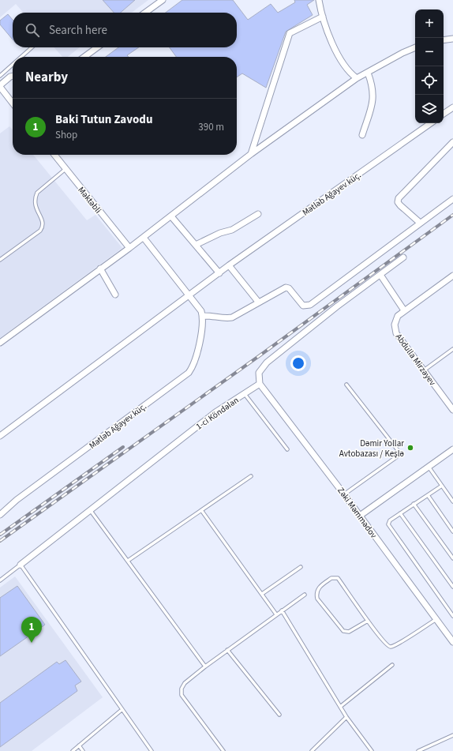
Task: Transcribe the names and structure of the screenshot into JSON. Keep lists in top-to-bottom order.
{
  "streets": {
    "street": [
      "Mətləb Ağayev küç.",
      "Məktəbli",
      "Abdulla Mirzəyev",
      "1-ci Köndələn",
      "Zəki Məmmədov"
    ]
  },
  "crossings": [
    ["1-ci Köndələn", "Zəki Məmmədov"]
  ],
  "places": ["Dəmir Yollar Avtobazası / Keşlə"],
  "page": {
    "map_buttons": ["+", "−"],
    "search": "Search here",
    "heading": "Nearby",
    "list": [
      {
        "mark": "1",
        "name": "Baki Tutun Zavodu",
        "note": "Shop",
        "value": "390 m"
      }
    ],
    "pins": "1"
  }
}
